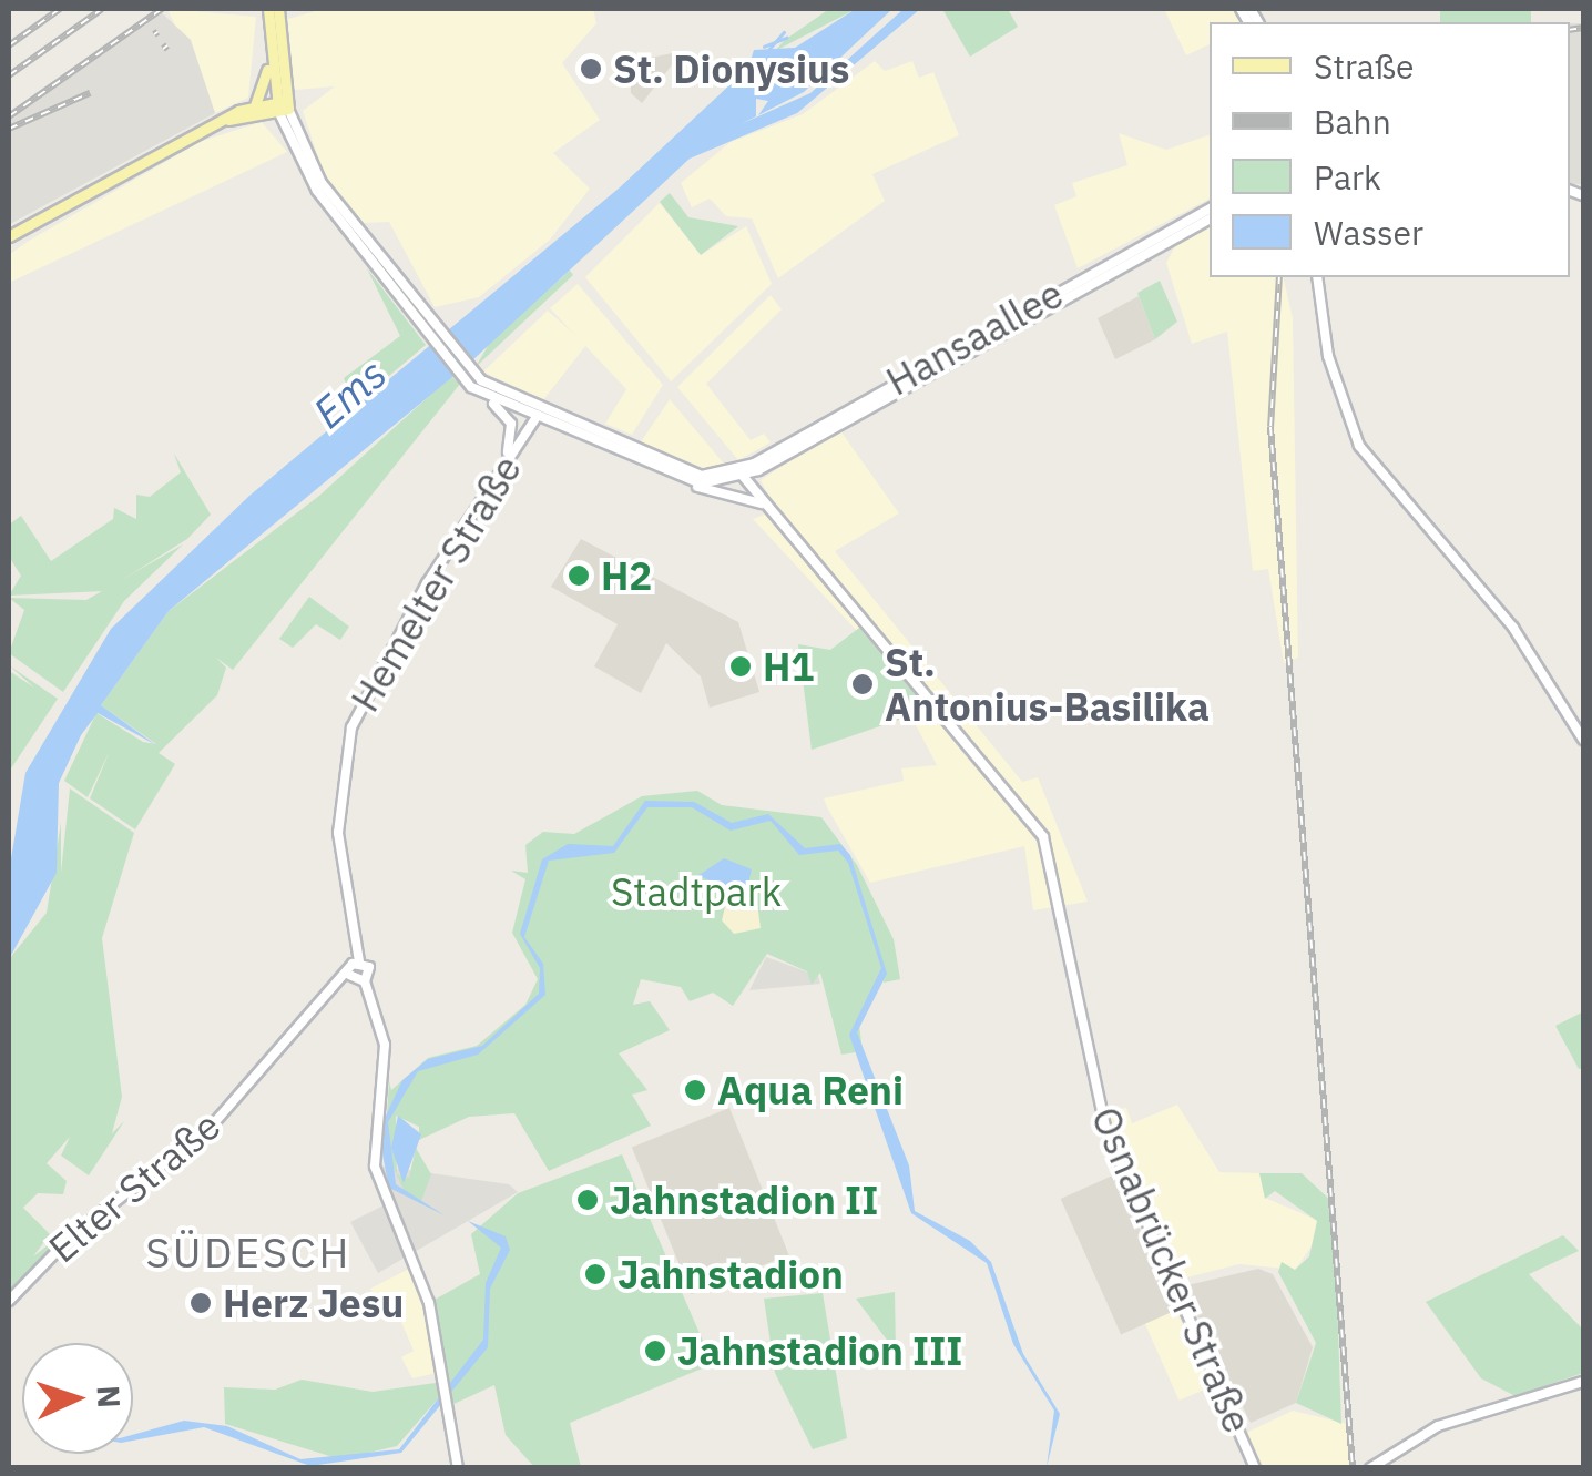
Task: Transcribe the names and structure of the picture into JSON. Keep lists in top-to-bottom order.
{
  "streets": {
    "main road": [
      "Hansaallee",
      "Hemelter Straße",
      "Elter Straße",
      "Osnabrücker Straße"
    ]
  },
  "crossings": [
    ["Hansaallee", "Osnabrücker Straße"],
    ["Hemelter Straße", "Elter Straße"]
  ],
  "districts": ["SÜDESCH"],
  "water": ["Ems"],
  "parks": ["Stadtpark"],
  "places": [
    "St. Dionysius",
    "H2",
    "H1",
    "St. Antonius-Basilika",
    "Aqua Reni",
    "Jahnstadion II",
    "Jahnstadion",
    "Herz Jesu",
    "Jahnstadion III"
  ],
  "legend": [
    "Straße",
    "Bahn",
    "Park",
    "Wasser"
  ],
  "north": "right"
}
